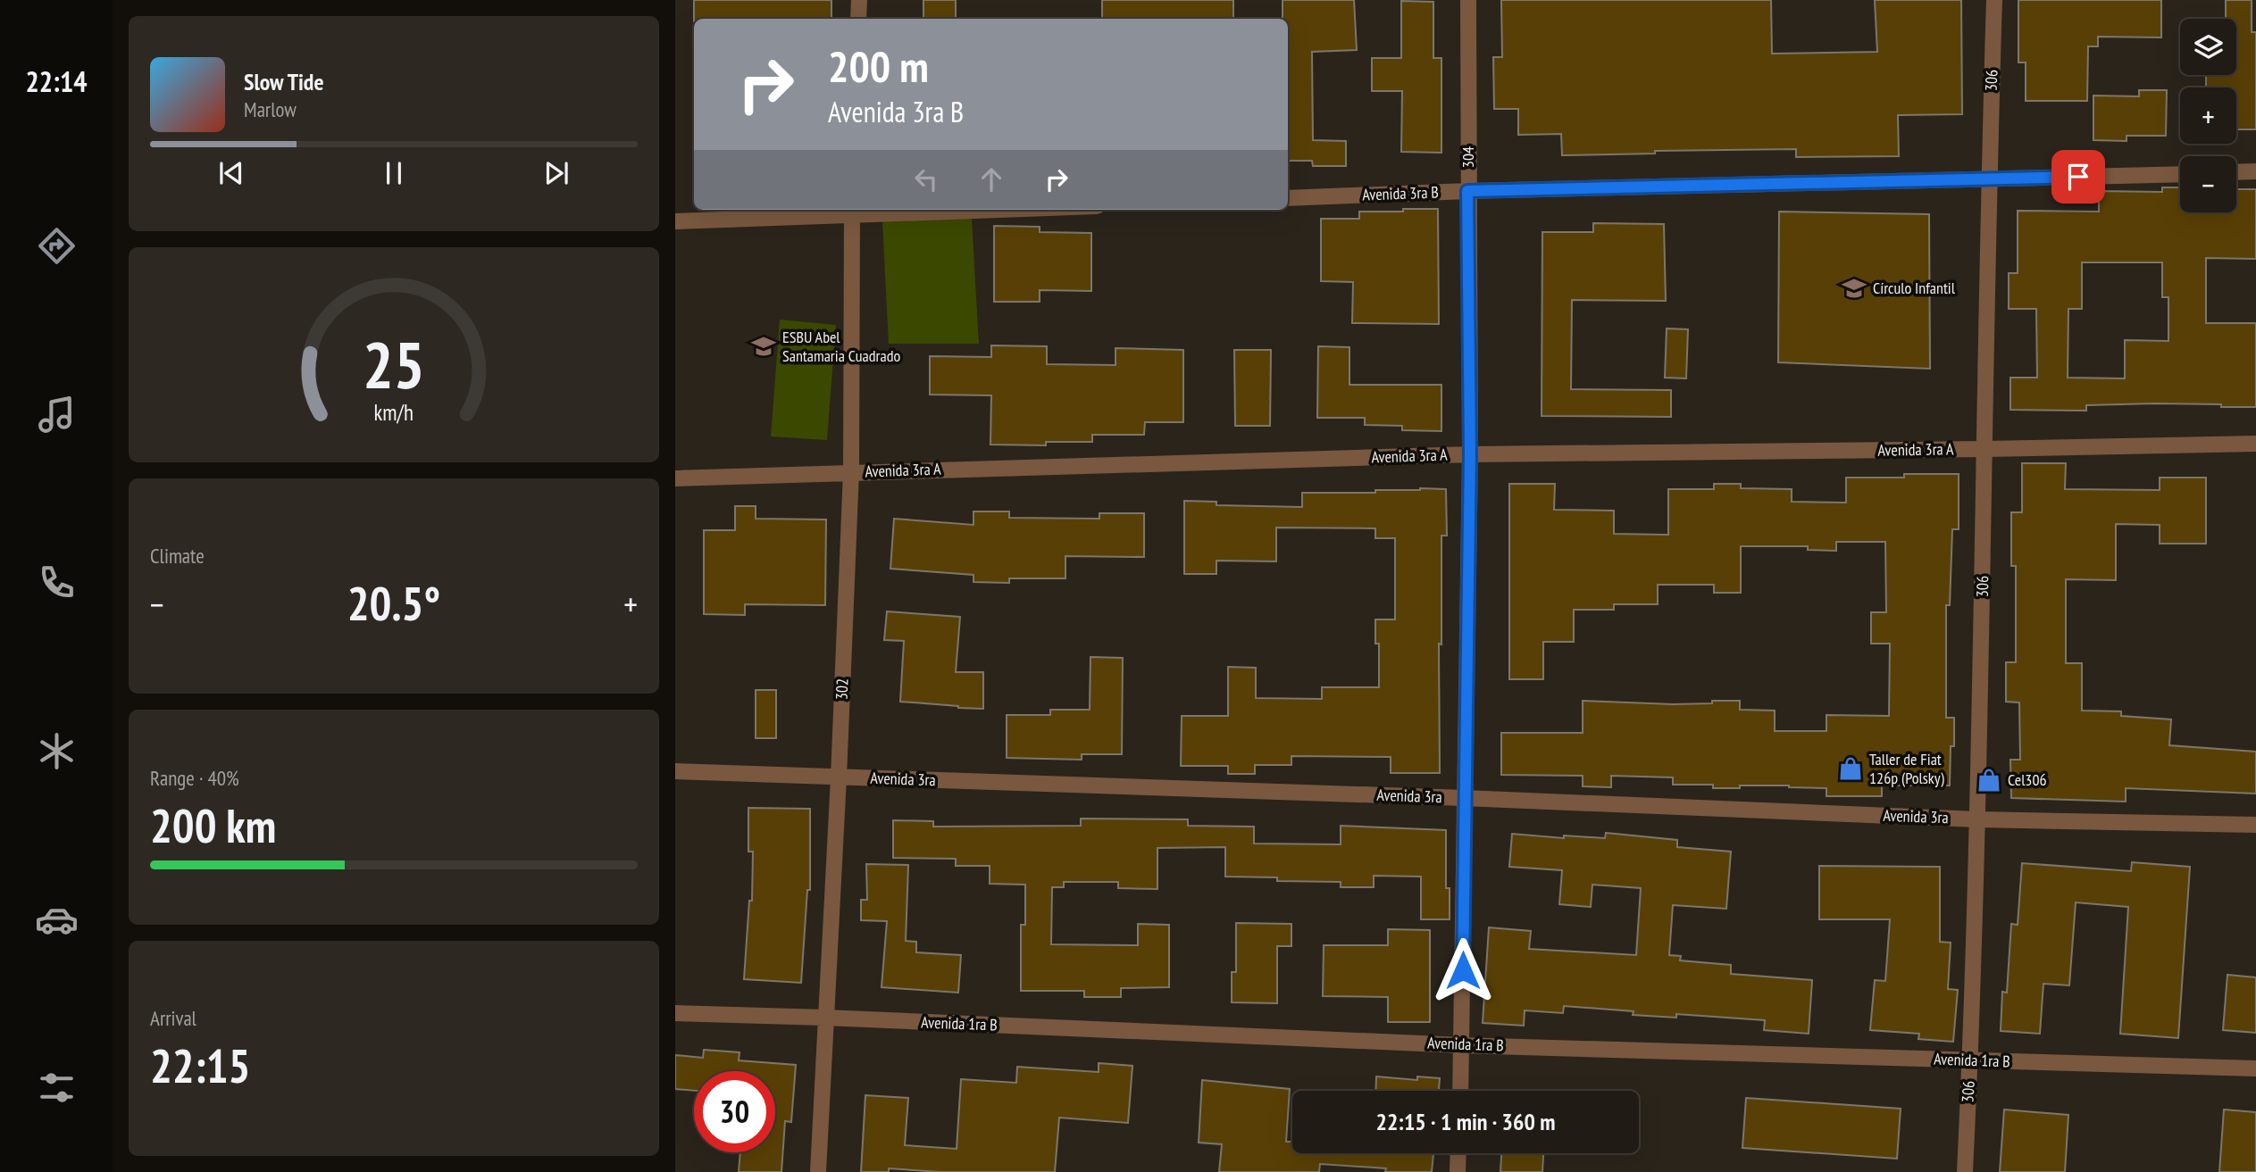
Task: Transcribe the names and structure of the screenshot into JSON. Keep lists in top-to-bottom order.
{
  "streets": {
    "street": [
      "306",
      "304",
      "Avenida 3ra B",
      "Avenida 3ra A",
      "302",
      "Avenida 3ra",
      "Avenida 1ra B"
    ]
  },
  "crossings": [
    ["306", "Avenida 3ra B"],
    ["306", "Avenida 3ra A"],
    ["306", "Avenida 3ra"],
    ["306", "Avenida 1ra B"],
    ["304", "Avenida 3ra B"],
    ["304", "Avenida 3ra A"],
    ["304", "Avenida 3ra"],
    ["304", "Avenida 1ra B"],
    ["Avenida 3ra A", "302"],
    ["302", "Avenida 3ra"],
    ["302", "Avenida 1ra B"]
  ],
  "places": {
    "school or university": ["Círculo Infantil", "ESBU Abel Santamaria Cuadrado"],
    "shop": ["Taller de Fiat 126p (Polsky)", "Cel306"]
  },
  "page": {
    "tabs": "22:14",
    "map_buttons": ["+", "−"],
    "turn": ["200 m", "Avenida 3ra B"],
    "song": ["Slow Tide", "Marlow"],
    "tile": [
      "Climate",
      ["Range · 40%", "200 km"],
      ["Arrival", "22:15"]
    ],
    "heat": ["−", "20.5°", "+"],
    "limit": "30",
    "trip": "22:15 · 1 min · 360 m",
    "gauge": ["25", "km/h"]
  }
}
